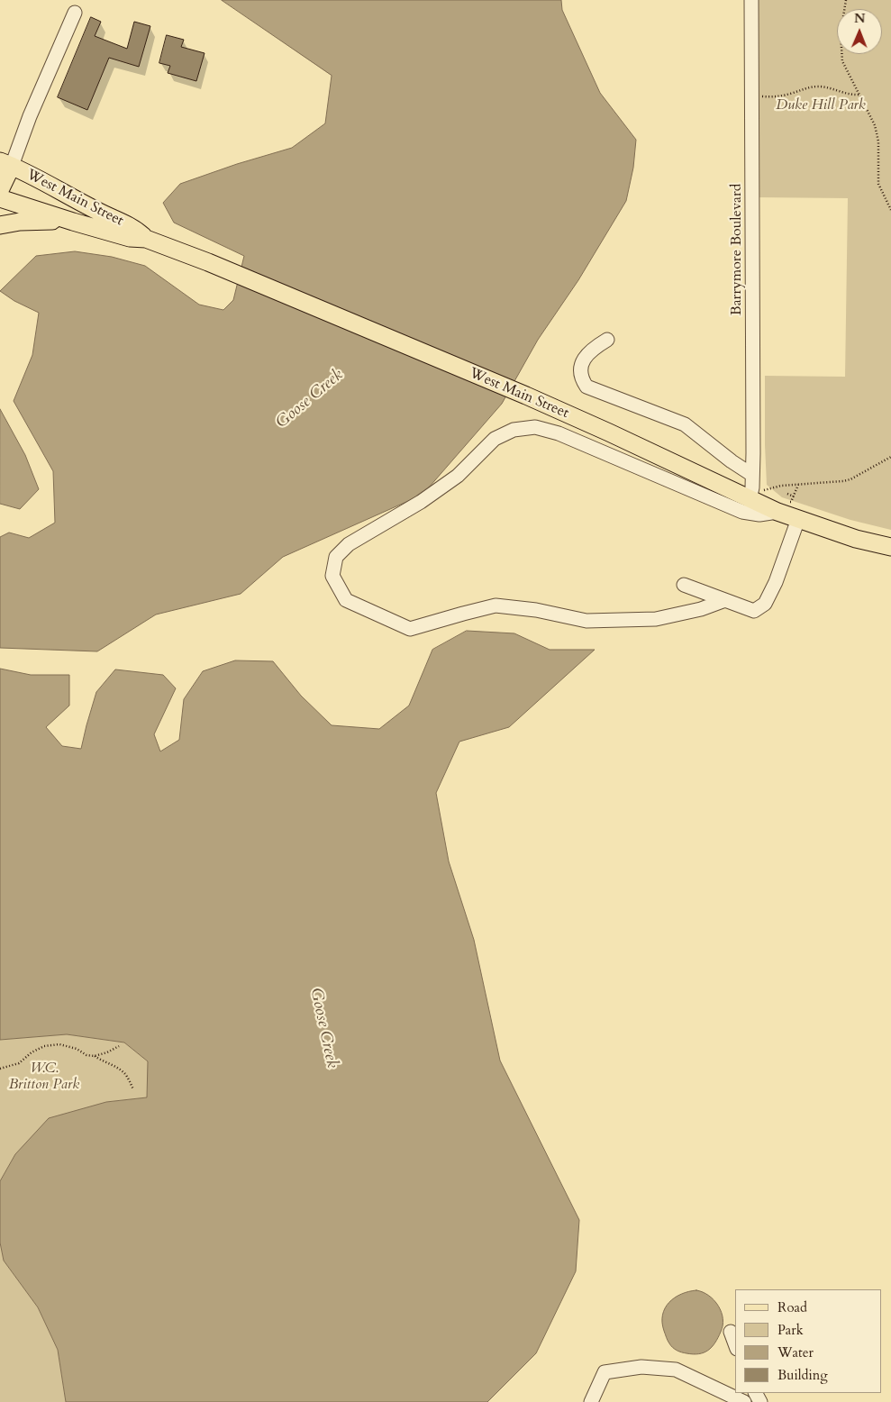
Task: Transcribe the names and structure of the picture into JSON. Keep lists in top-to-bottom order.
{
  "streets": {
    "main road": ["West Main Street"],
    "street": ["Barrymore Boulevard"]
  },
  "crossings": [
    ["West Main Street", "Barrymore Boulevard"]
  ],
  "water": ["Goose Creek"],
  "parks": ["Duke Hill Park", "W.C. Britton Park"],
  "legend": [
    "Road",
    "Park",
    "Water",
    "Building"
  ],
  "north": "top"
}
